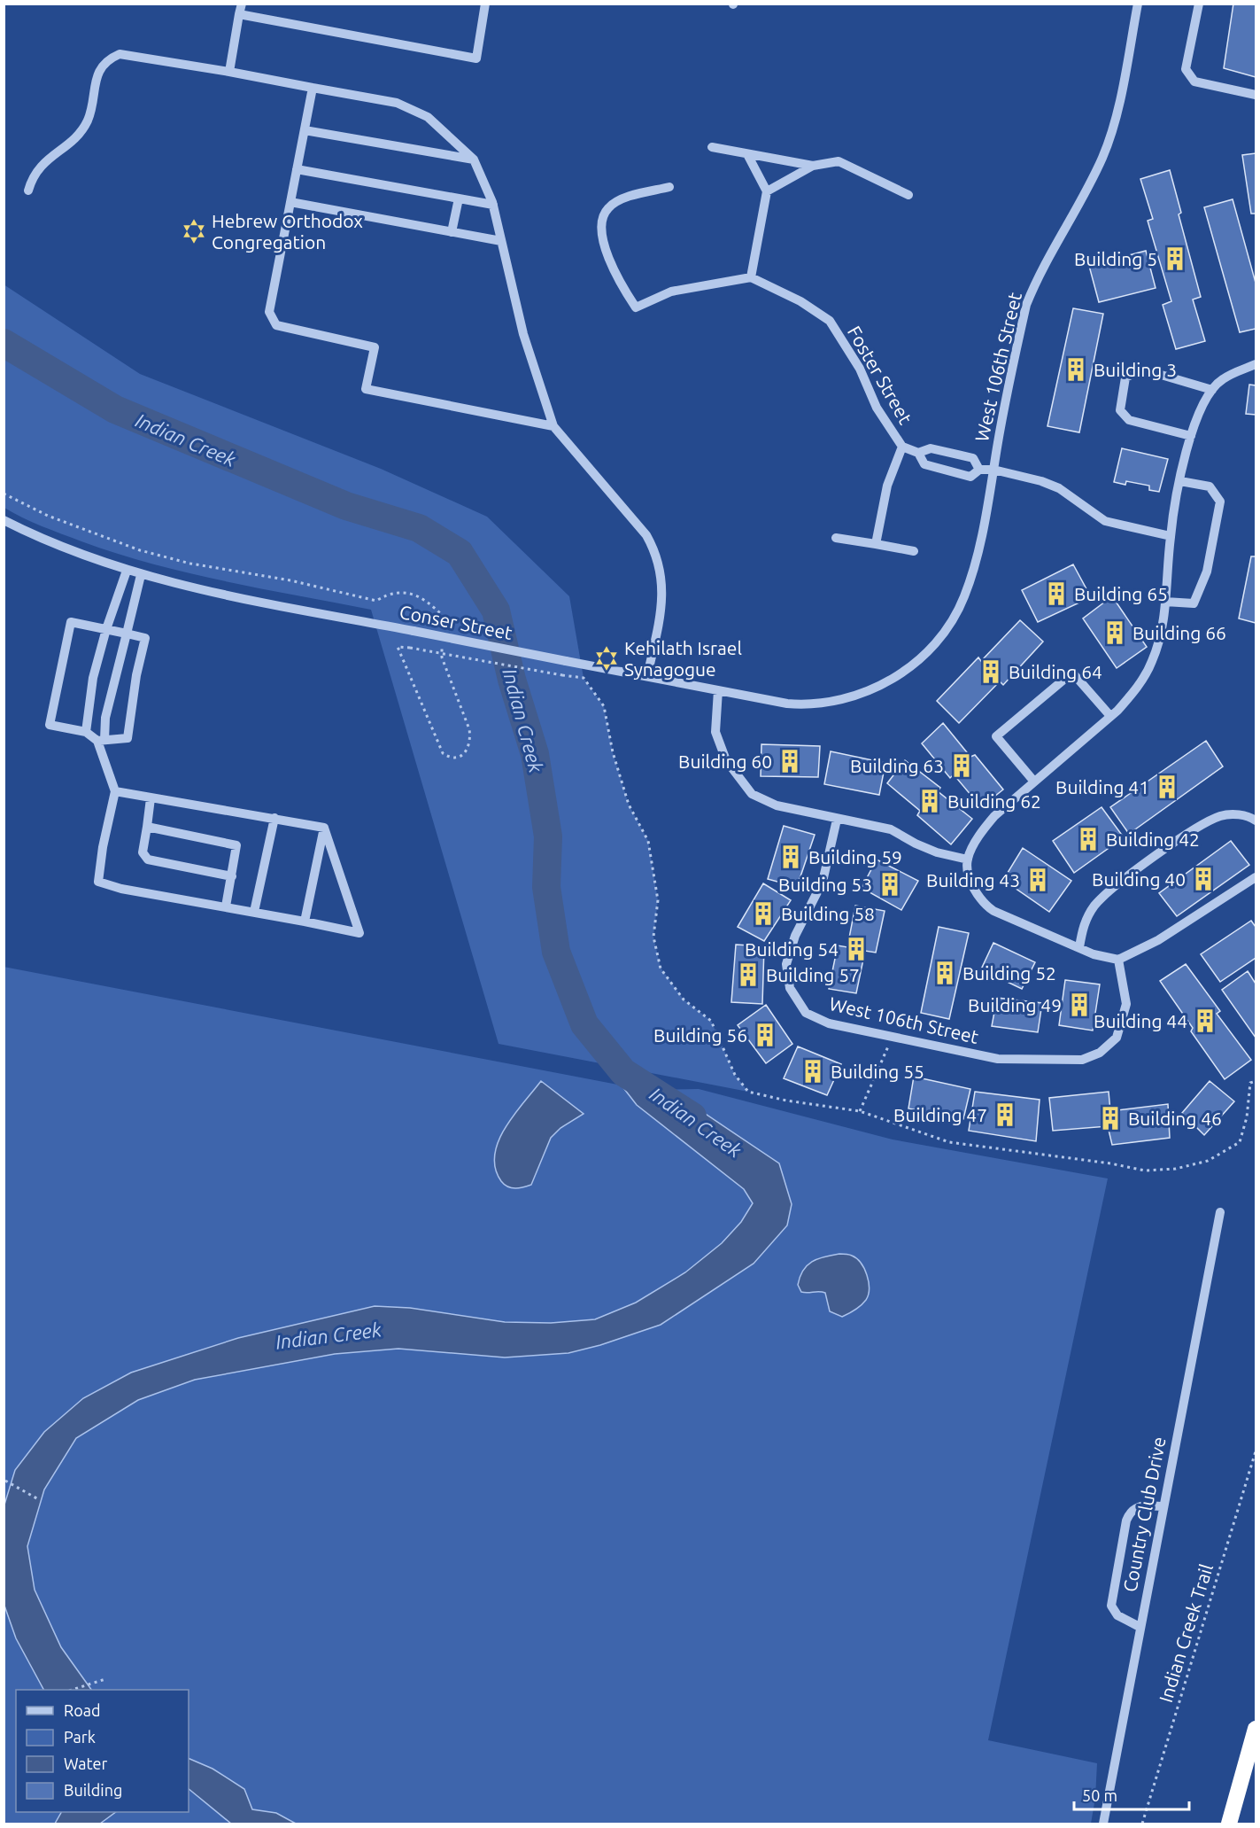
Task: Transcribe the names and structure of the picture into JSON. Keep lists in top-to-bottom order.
{
  "streets": {
    "street": [
      "West 106th Street",
      "Foster Street",
      "Conser Street",
      "Country Club Drive"
    ],
    "path": ["Indian Creek Trail"]
  },
  "crossings": [
    ["West 106th Street", "Foster Street"],
    ["West 106th Street", "Conser Street"]
  ],
  "water": ["Indian Creek"],
  "places": {
    "synagogue": ["Hebrew Orthodox Congregation", "Kehilath Israel Synagogue"],
    "building": [
      "Building 5",
      "Building 3",
      "Building 65",
      "Building 66",
      "Building 64",
      "Building 60",
      "Building 63",
      "Building 41",
      "Building 62",
      "Building 42",
      "Building 59",
      "Building 40",
      "Building 43",
      "Building 53",
      "Building 58",
      "Building 54",
      "Building 52",
      "Building 57",
      "Building 49",
      "Building 44",
      "Building 56",
      "Building 55",
      "Building 47",
      "Building 46"
    ]
  },
  "legend": [
    "Road",
    "Park",
    "Water",
    "Building"
  ],
  "scale_bar": "50 m"
}
